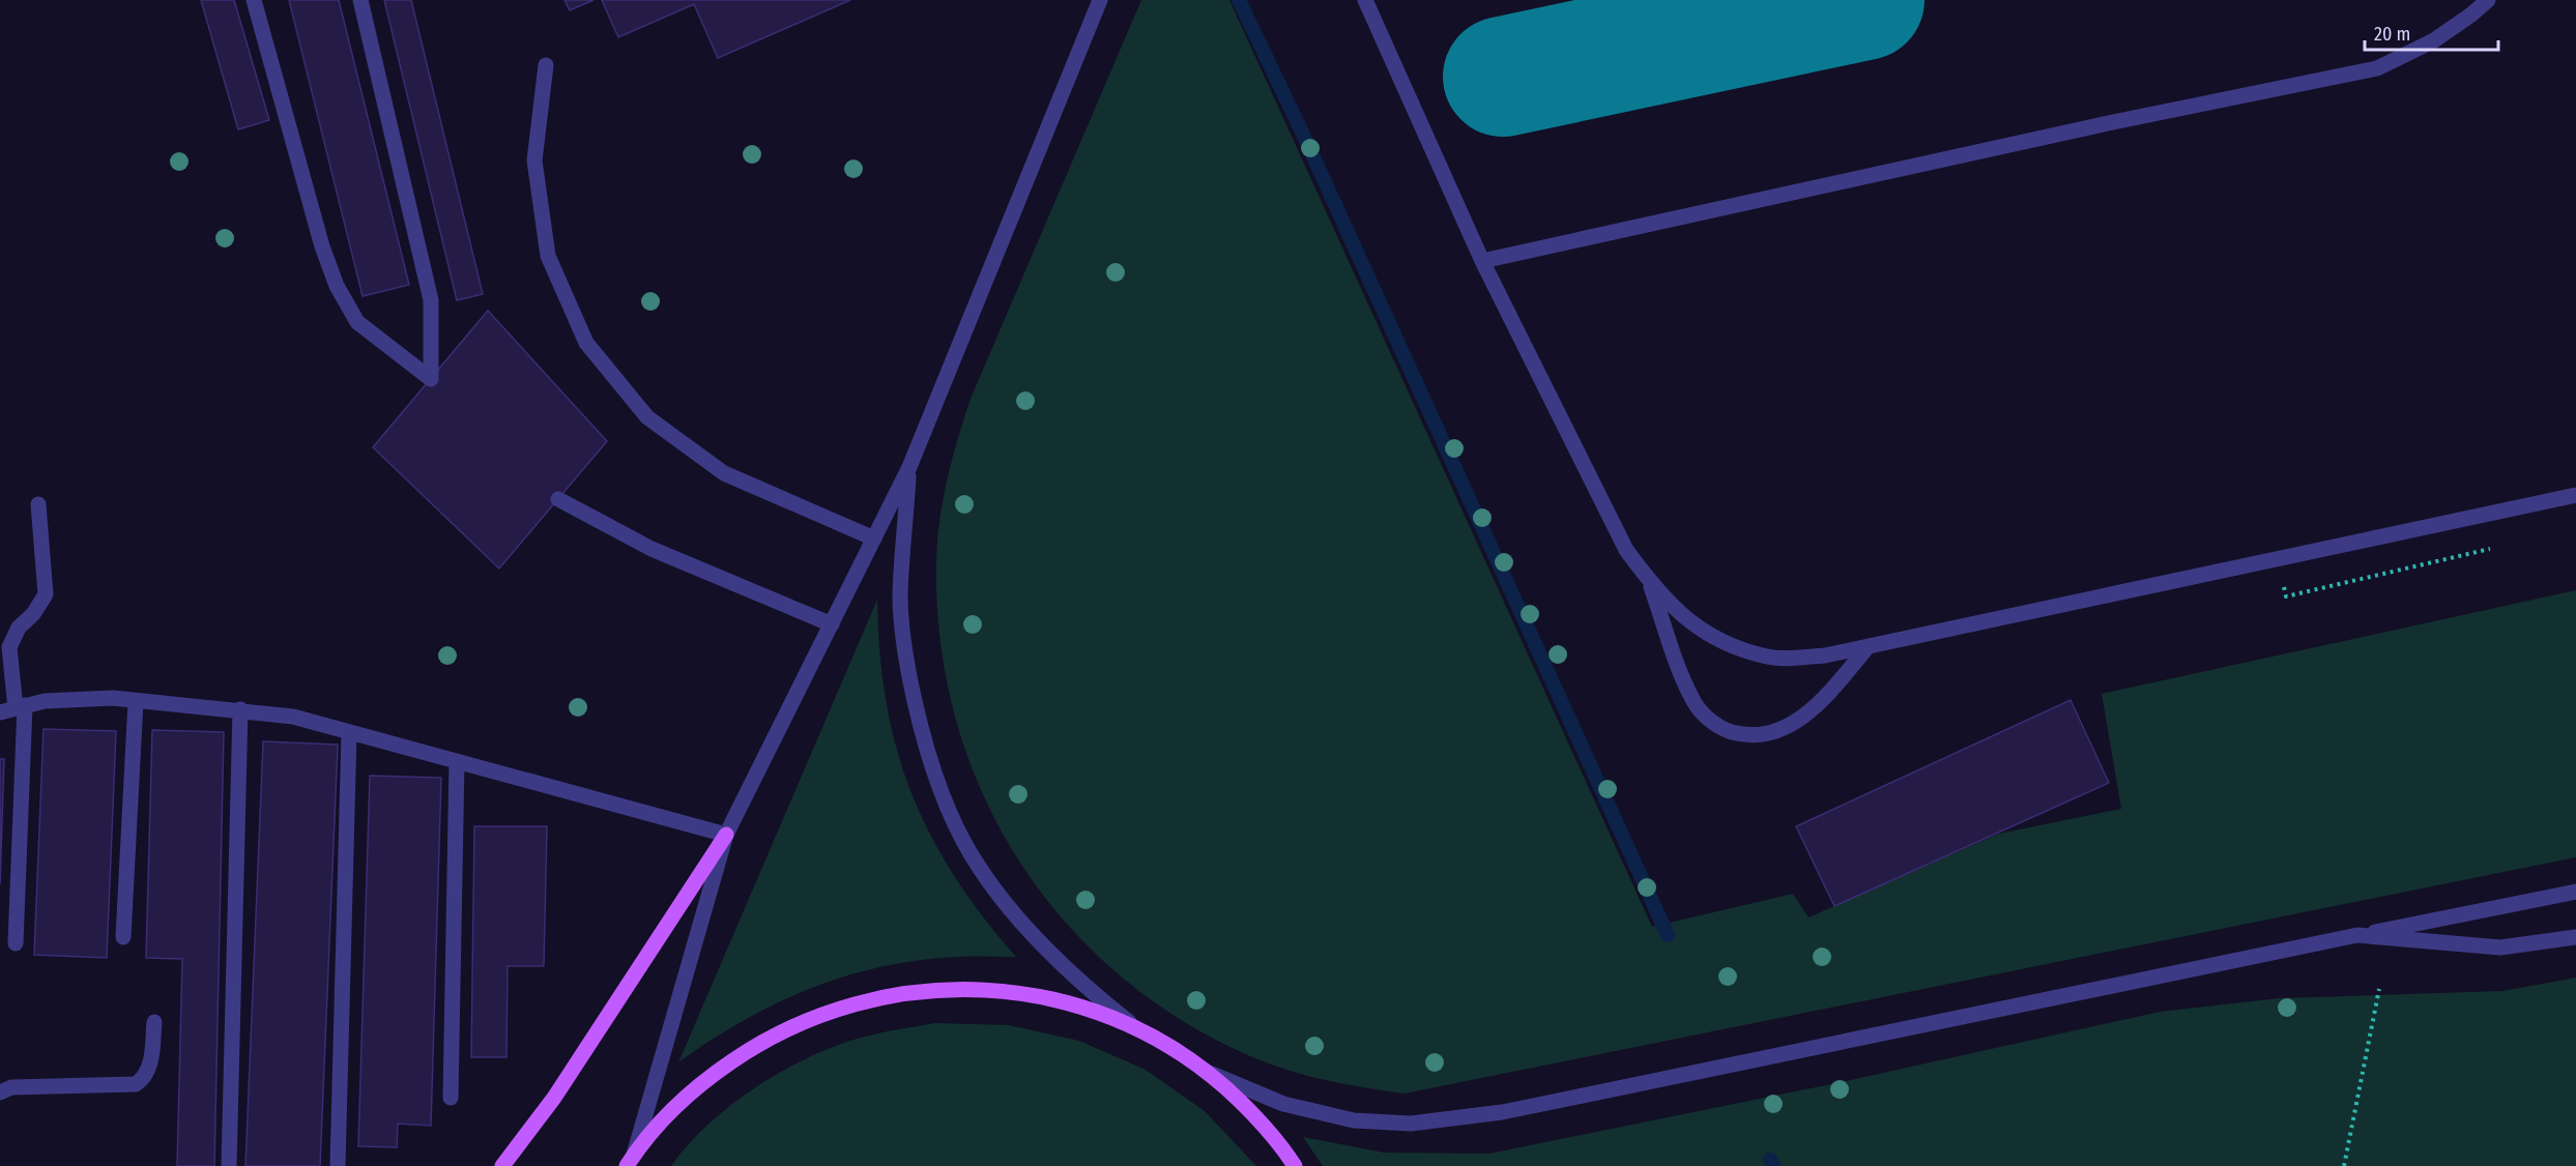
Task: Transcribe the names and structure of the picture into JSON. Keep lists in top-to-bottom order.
{
  "scale_bar": "20 m"
}
